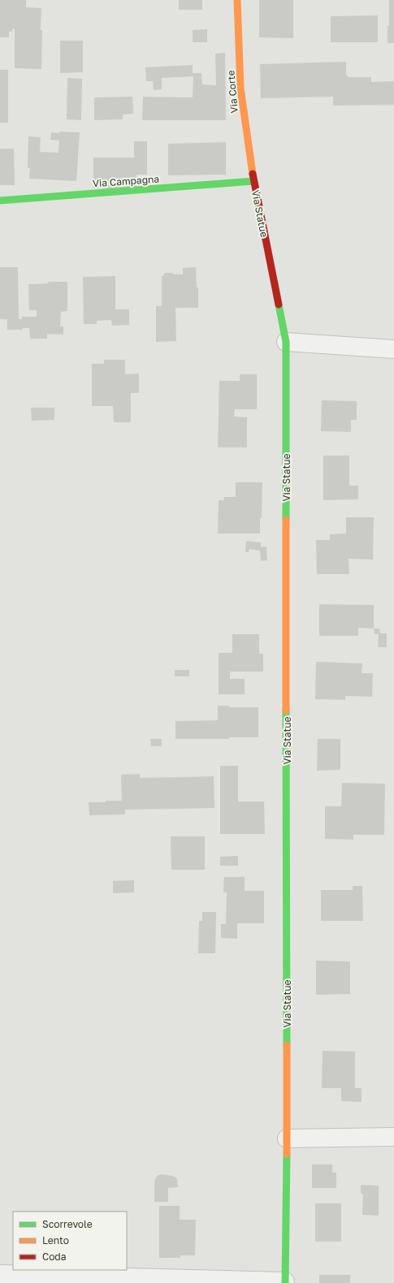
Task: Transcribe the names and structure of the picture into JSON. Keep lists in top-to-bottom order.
{
  "streets": {
    "main road": ["Via Corte", "Via Campagna", "Via Statue"]
  },
  "crossings": [
    ["Via Corte", "Via Campagna"],
    ["Via Corte", "Via Statue"],
    ["Via Campagna", "Via Statue"]
  ],
  "legend": ["Scorrevole", "Lento", "Coda"]
}
